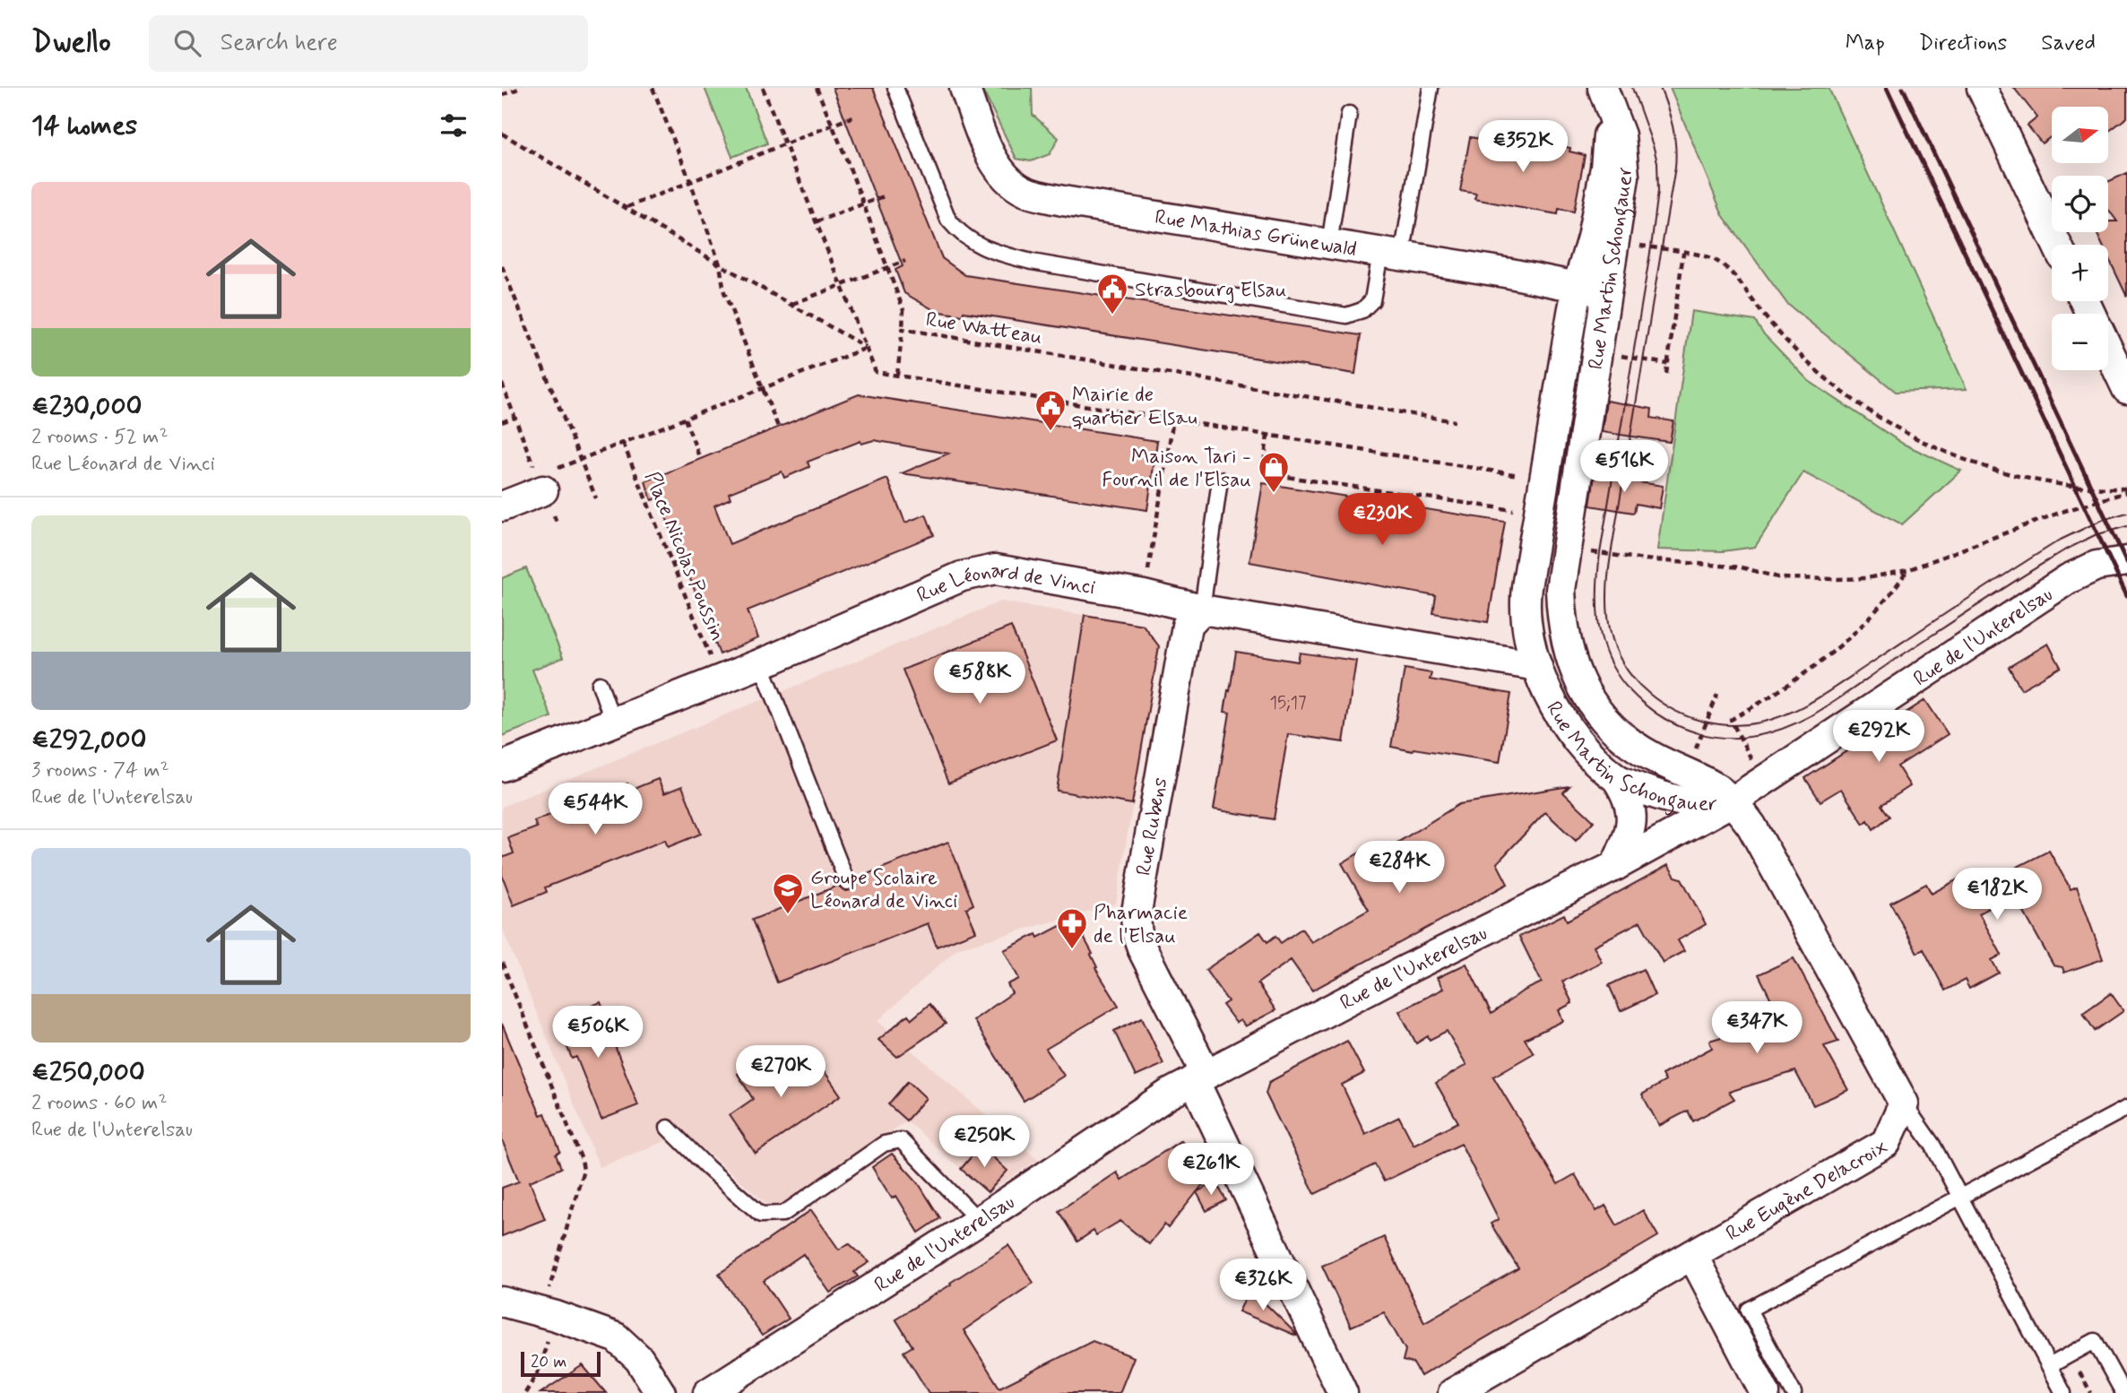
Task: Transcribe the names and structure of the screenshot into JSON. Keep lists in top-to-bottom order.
{
  "streets": {
    "street": [
      "Rue Mathias Grünewald",
      "Rue Martin Schongauer",
      "Rue Léonard de Vinci",
      "Rue de l'Unterelsau",
      "Rue Rubens",
      "Rue Eugène Delacroix"
    ],
    "path": ["Rue Watteau", "Place Nicolas Poussin"]
  },
  "crossings": [
    ["Rue Mathias Grünewald", "Rue Martin Schongauer"],
    ["Rue Martin Schongauer", "Rue Léonard de Vinci"],
    ["Rue Martin Schongauer", "Rue de l'Unterelsau"],
    ["Place Nicolas Poussin", "Rue Léonard de Vinci"],
    ["Rue Léonard de Vinci", "Rue Rubens"],
    ["Rue de l'Unterelsau", "Rue Rubens"]
  ],
  "places": {
    "public building": ["Strasbourg Elsau", "Mairie de quartier Elsau"],
    "shop": ["Maison Tari - Fournil de l'Elsau"],
    "school or university": ["Groupe Scolaire Léonard de Vinci"],
    "pharmacy": ["Pharmacie de l'Elsau"]
  },
  "house_numbers": ["15;17"],
  "scale_bar": "20 m",
  "north": "right",
  "page": {
    "header": "Dwello",
    "search": "Search here",
    "nav": ["Map", "Directions", "Saved"],
    "heading": "14 homes",
    "map_buttons": ["+", "−"],
    "price": [
      "€352K",
      "€516K",
      "€230K",
      "€588K",
      "€292K",
      "€544K",
      "€284K",
      "€182K",
      "€347K",
      "€506K",
      "€270K",
      "€250K",
      "€261K",
      "€326K"
    ],
    "list": [
      {
        "name": "€230,000",
        "note": "2 rooms · 52 m² · Rue Léonard de Vinci"
      },
      {
        "name": "€292,000",
        "note": "3 rooms · 74 m² · Rue de l'Unterelsau"
      },
      {
        "name": "€250,000",
        "note": "2 rooms · 60 m² · Rue de l'Unterelsau"
      }
    ],
    "scale": "20 m"
  }
}
